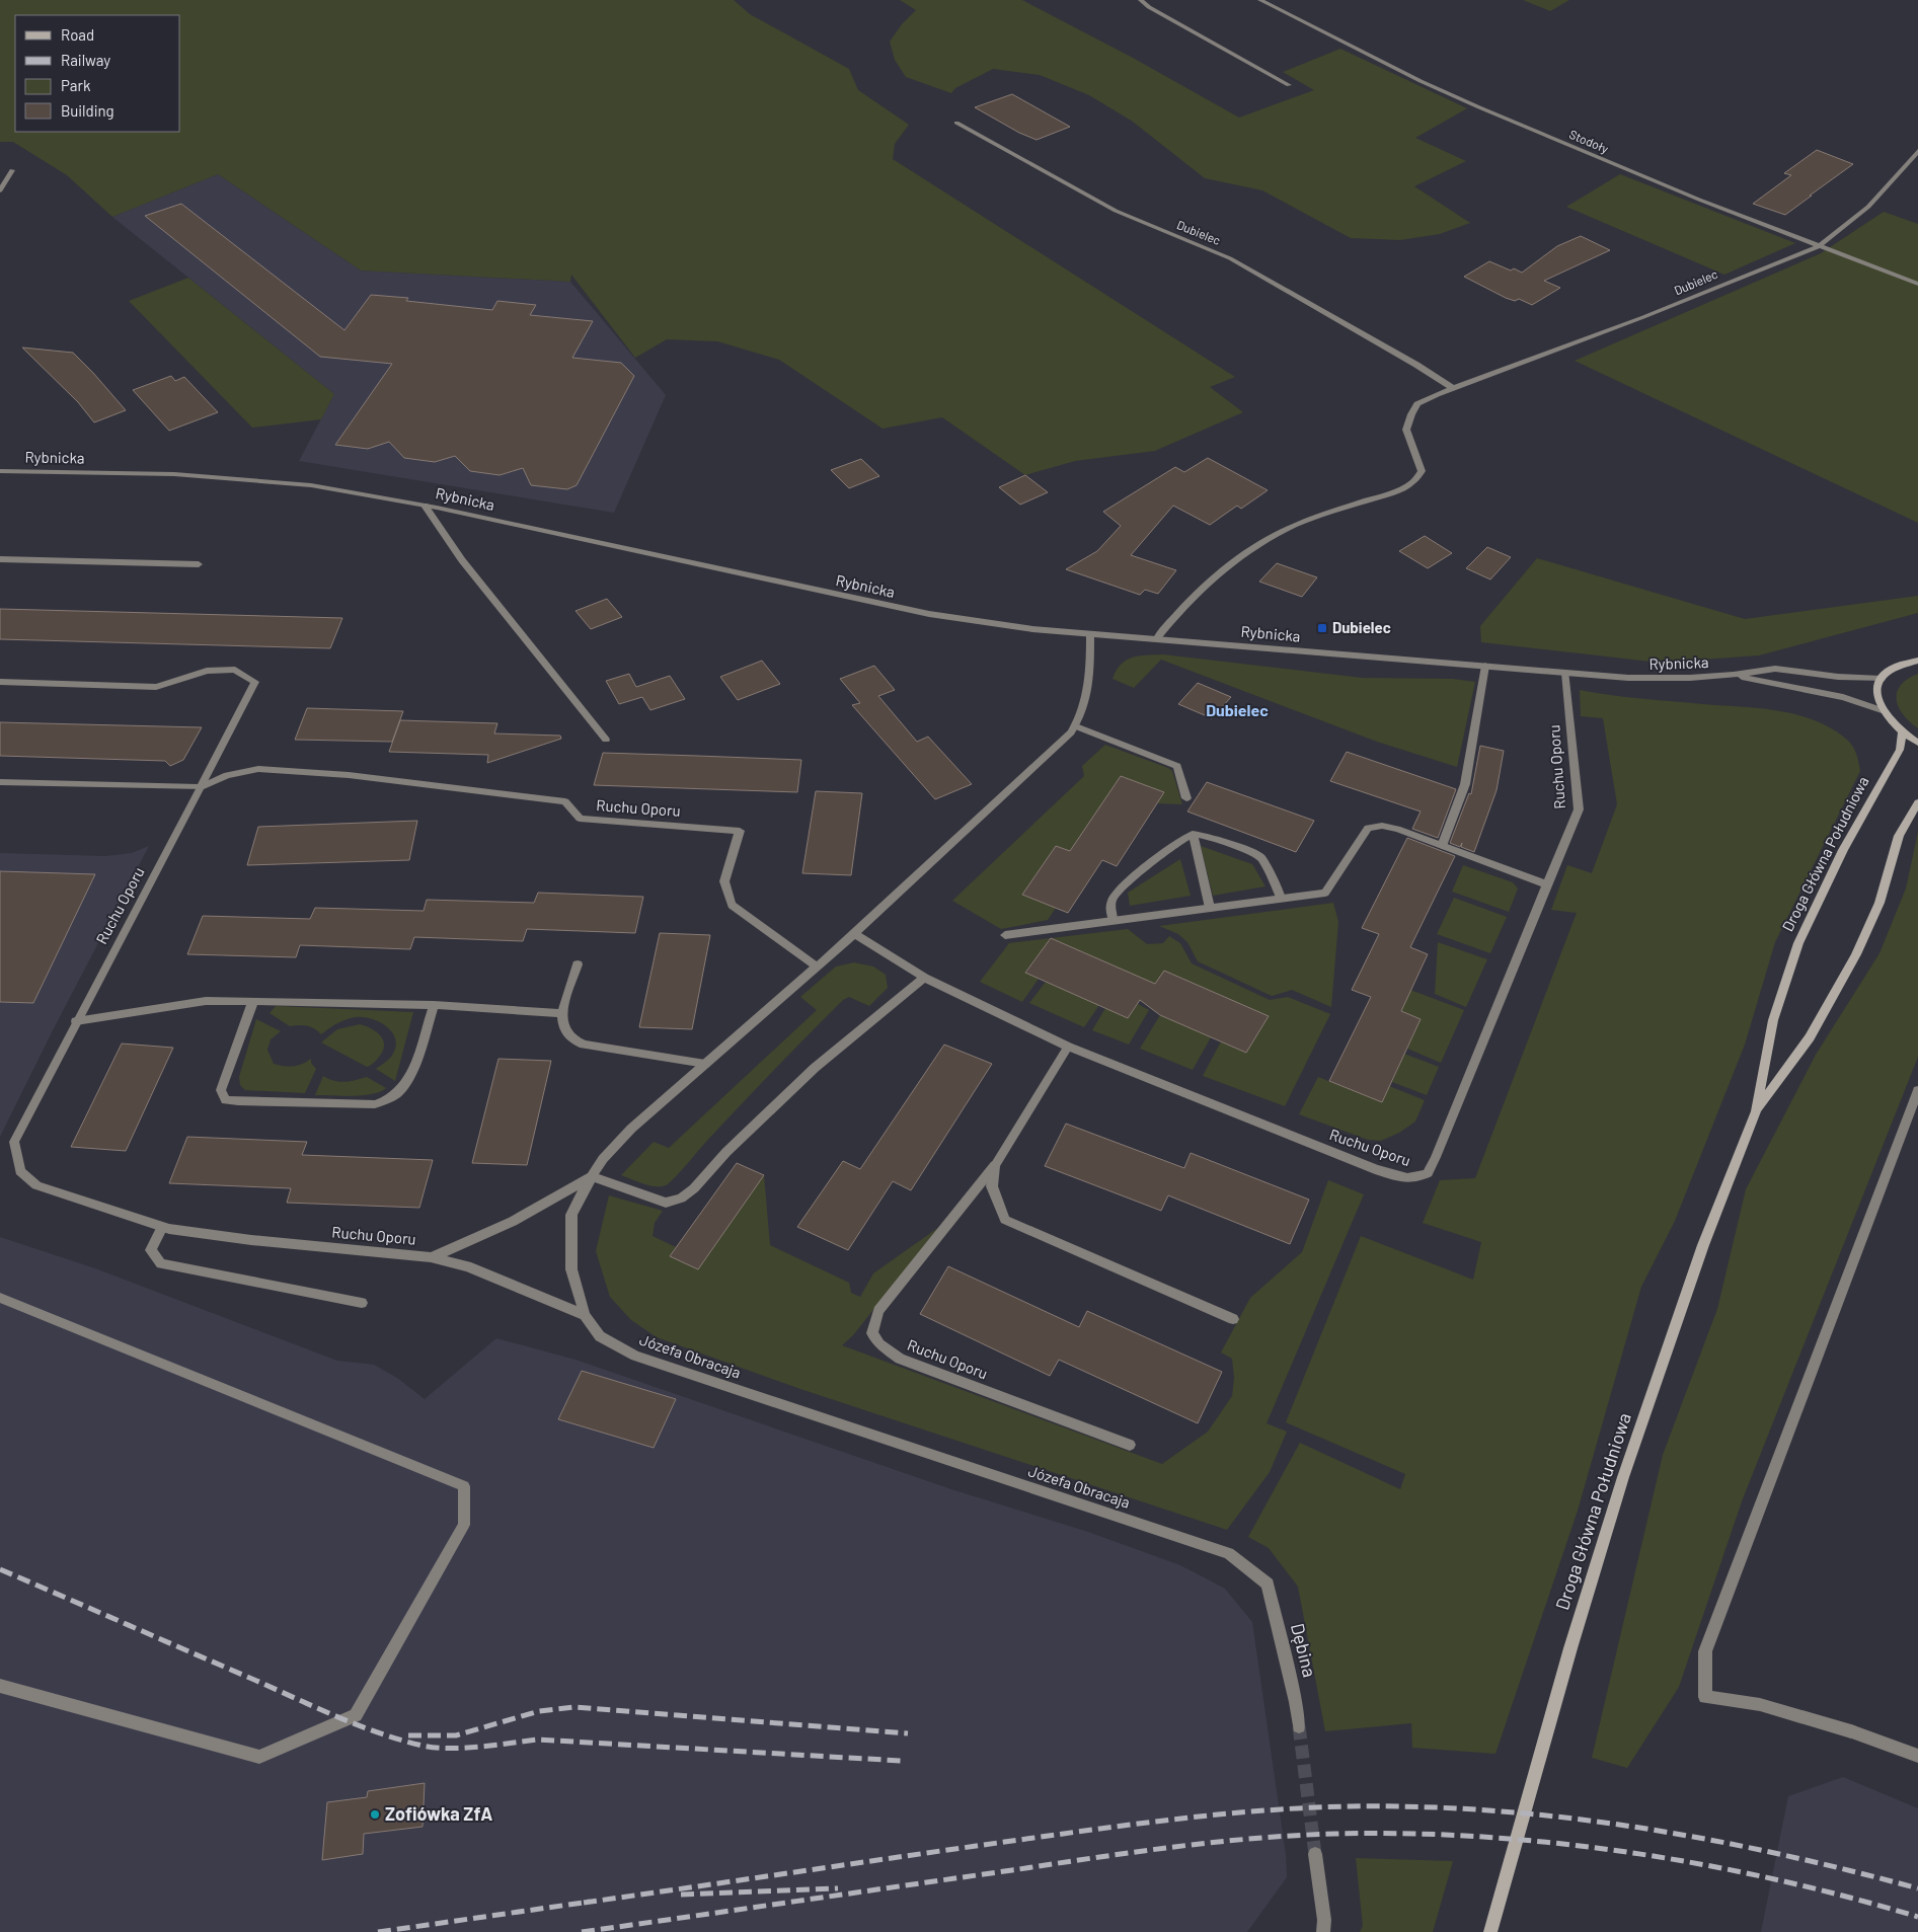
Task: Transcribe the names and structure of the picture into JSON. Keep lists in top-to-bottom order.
{
  "streets": {
    "main road": ["Droga Główna Południowa"],
    "street": [
      "Stodoły",
      "Dubielec",
      "Rybnicka",
      "Ruchu Oporu",
      "Józefa Obracaja",
      "Dębina"
    ]
  },
  "crossings": [
    ["Stodoły", "Dubielec"],
    ["Dubielec", "Rybnicka"],
    ["Rybnicka", "Ruchu Oporu"],
    ["Ruchu Oporu", "Józefa Obracaja"],
    ["Józefa Obracaja", "Dębina"]
  ],
  "districts": ["Dubielec"],
  "places": {
    "transit": ["Dubielec"],
    "other": ["Zofiówka ZfA"]
  },
  "legend": [
    "Road",
    "Railway",
    "Park",
    "Building"
  ]
}
